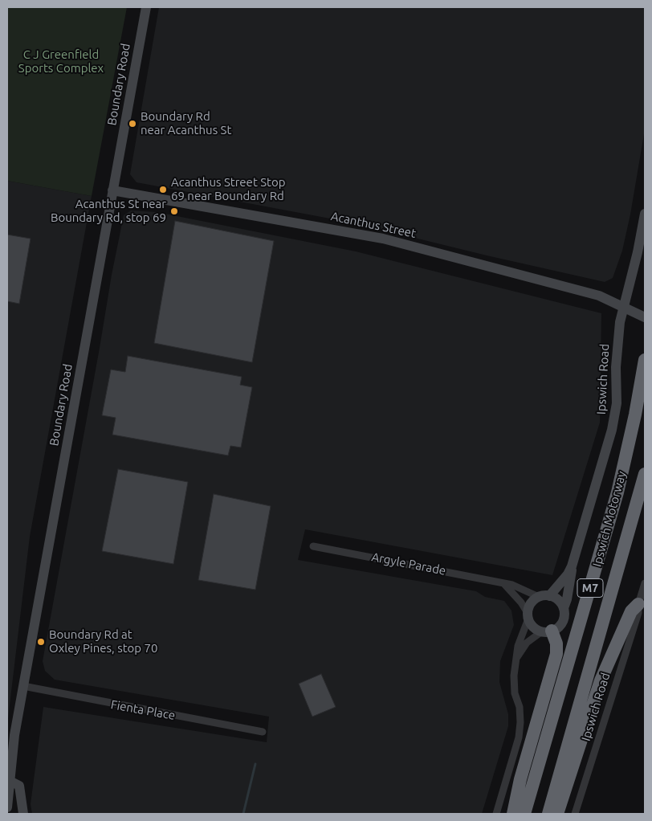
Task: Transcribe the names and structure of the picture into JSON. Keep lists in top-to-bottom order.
{
  "streets": {
    "highway": ["Ipswich Motorway", "M7"],
    "street": [
      "Boundary Road",
      "Acanthus Street",
      "Ipswich Road",
      "Argyle Parade",
      "Fienta Place"
    ]
  },
  "crossings": [
    ["Boundary Road", "Acanthus Street"],
    ["Boundary Road", "Fienta Place"],
    ["Acanthus Street", "Ipswich Road"],
    ["Ipswich Road", "Argyle Parade"]
  ],
  "parks": ["C J Greenfield Sports Complex"],
  "places": [
    "Boundary Rd near Acanthus St",
    "Acanthus Street Stop 69 near Boundary Rd",
    "Acanthus St near Boundary Rd, stop 69",
    "Boundary Rd at Oxley Pines, stop 70"
  ]
}
